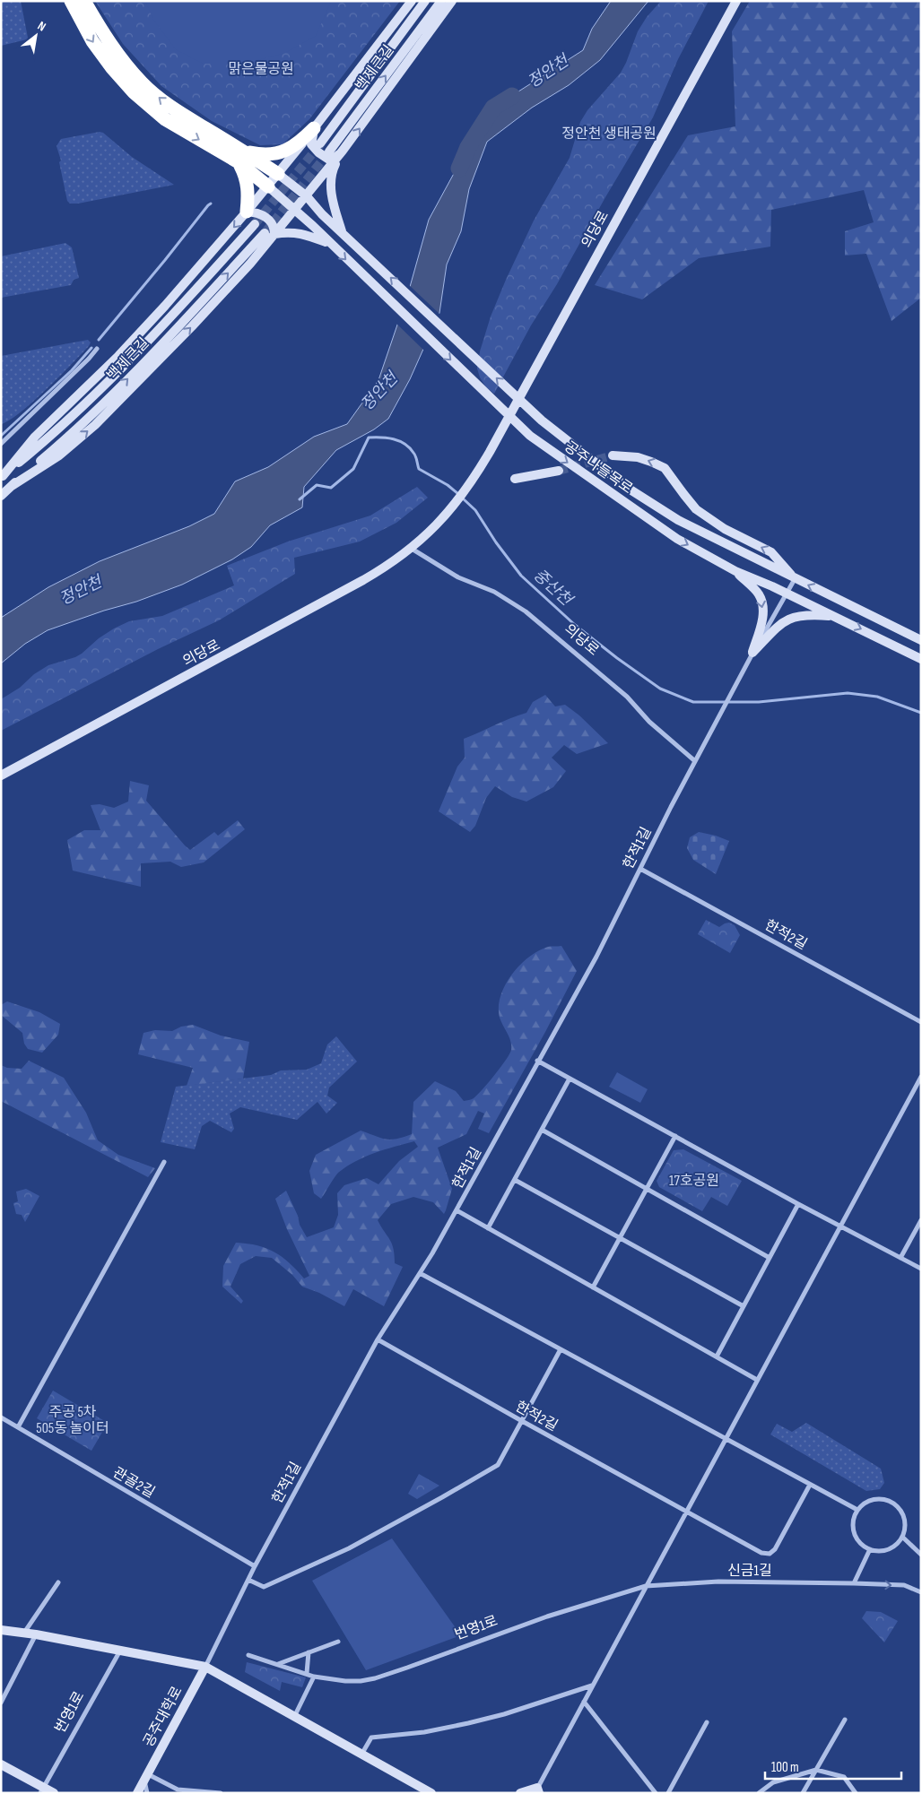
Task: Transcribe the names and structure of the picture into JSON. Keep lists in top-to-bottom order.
{
  "streets": {
    "main road": [
      "백제큰길",
      "의당로",
      "공주나들목로",
      "공주대학로"
    ],
    "street": [
      "한적1길",
      "한적2길",
      "관골2길",
      "신금1길",
      "번영1로"
    ]
  },
  "crossings": [
    ["의당로", "한적1길"],
    ["공주나들목로", "한적1길"],
    ["한적1길", "한적2길"],
    ["한적1길", "관골2길"],
    ["한적1길", "공주대학로"],
    ["신금1길", "번영1로"]
  ],
  "water": ["정안천", "중산천"],
  "parks": [
    "맑은물공원",
    "정안천 생태공원",
    "17호공원",
    "주공 5차 505동 놀이터"
  ],
  "scale_bar": "100 m",
  "north": "top right"
}
